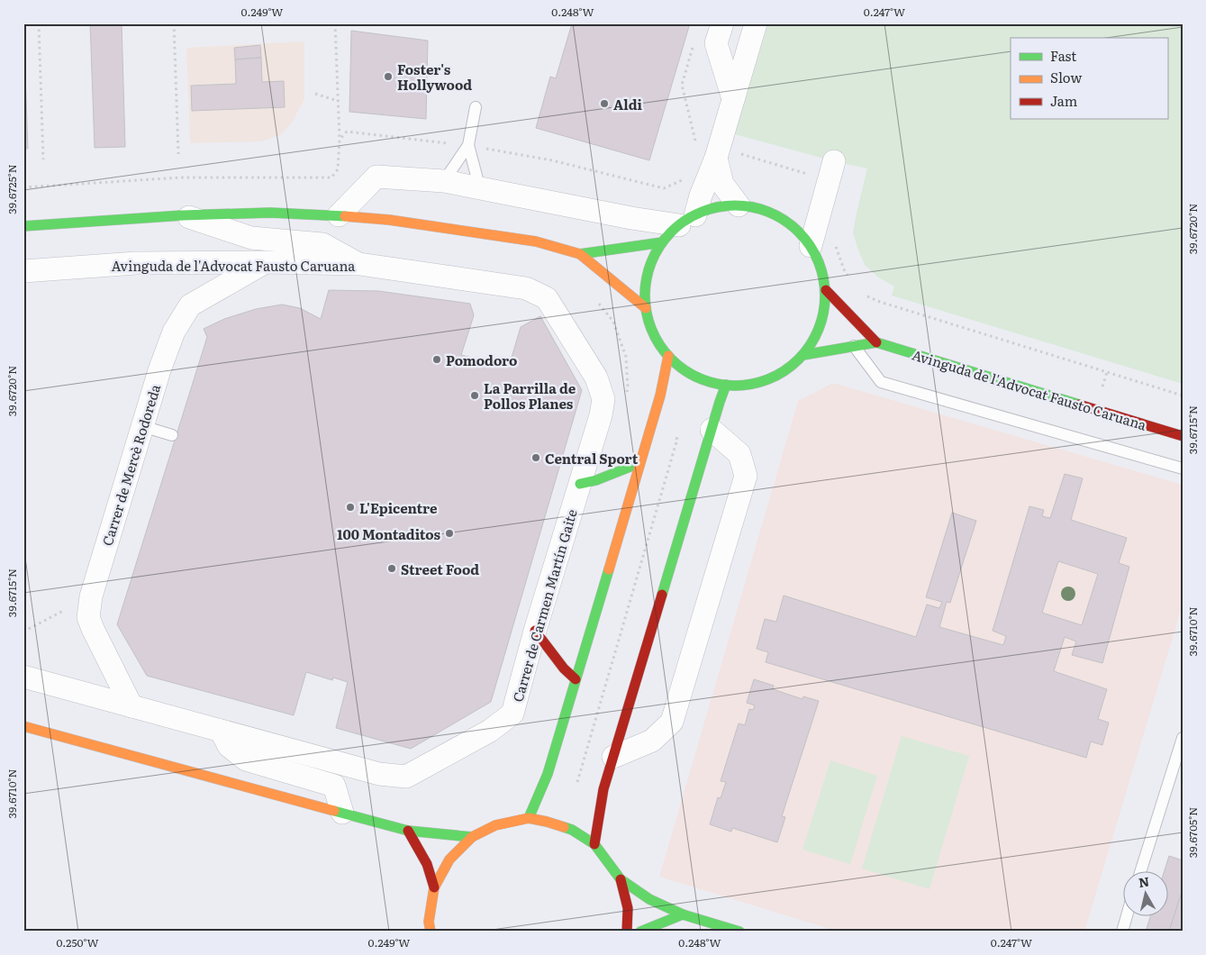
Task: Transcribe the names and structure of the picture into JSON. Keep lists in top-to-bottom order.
{
  "streets": {
    "street": ["Avinguda de l'Advocat Fausto Caruana", "Carrer de Mercè Rodoreda", "Carrer de Carmen Martín Gaite"]
  },
  "crossings": [
    ["Avinguda de l'Advocat Fausto Caruana", "Carrer de Mercè Rodoreda"],
    ["Avinguda de l'Advocat Fausto Caruana", "Carrer de Carmen Martín Gaite"],
    ["Carrer de Mercè Rodoreda", "Carrer de Carmen Martín Gaite"]
  ],
  "places": [
    "Foster's Hollywood",
    "Aldi",
    "Pomodoro",
    "La Parrilla de Pollos Planes",
    "Central Sport",
    "L'Epicentre",
    "100 Montaditos",
    "Street Food"
  ],
  "legend": ["Fast", "Slow", "Jam"],
  "north": "top",
  "coordinates": [
    "0.249°W",
    "0.248°W",
    "0.247°W",
    "39.6725°N",
    "39.6720°N",
    "39.6715°N",
    "39.6710°N",
    "39.6705°N",
    "0.250°W"
  ]
}
